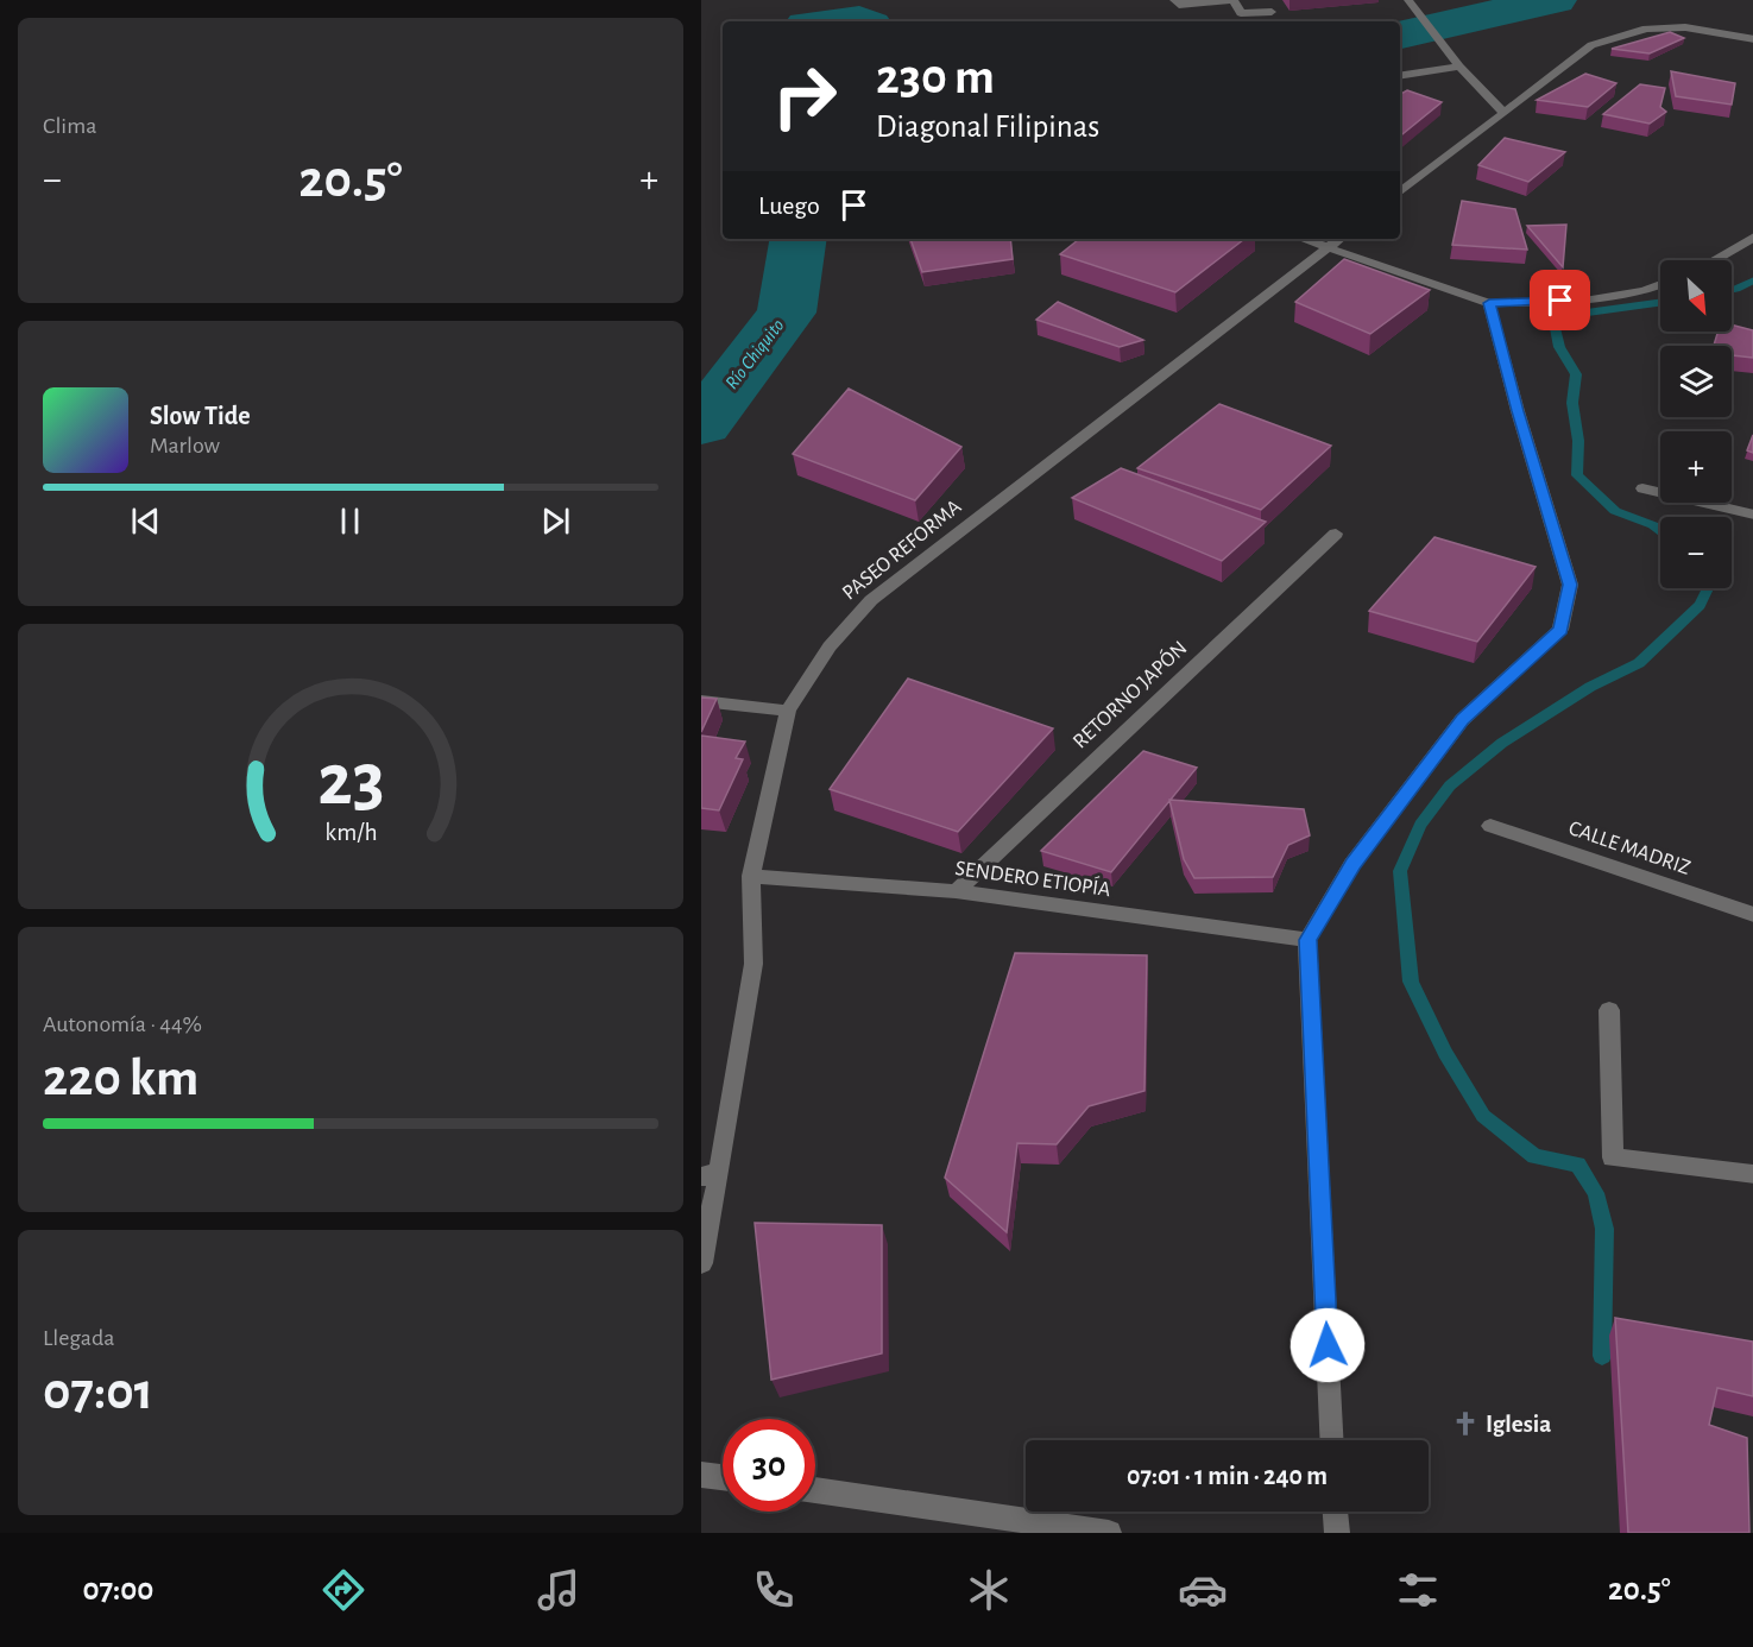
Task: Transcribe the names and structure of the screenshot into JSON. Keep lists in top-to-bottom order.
{
  "streets": {
    "street": [
      "PASEO REFORMA",
      "RETORNO JAPÓN",
      "CALLE MADRIZ",
      "SENDERO ETIOPÍA"
    ]
  },
  "crossings": [
    ["PASEO REFORMA", "SENDERO ETIOPÍA"],
    ["RETORNO JAPÓN", "SENDERO ETIOPÍA"]
  ],
  "water": ["Río Chiquito"],
  "places": {
    "church": ["Iglesia"]
  },
  "north": "bottom right",
  "page": {
    "tile": [
      "Clima",
      ["Autonomía · 44%", "220 km"],
      ["Llegada", "07:01"]
    ],
    "turn": ["230 m", "Diagonal Filipinas"],
    "heat": ["−", "20.5°", "+"],
    "then": "Luego",
    "map_buttons": ["+", "−"],
    "song": ["Slow Tide", "Marlow"],
    "limit": "30",
    "trip": "07:01 · 1 min · 240 m",
    "tabs": ["07:00", "20.5°"],
    "gauge": ["23", "km/h"]
  }
}
